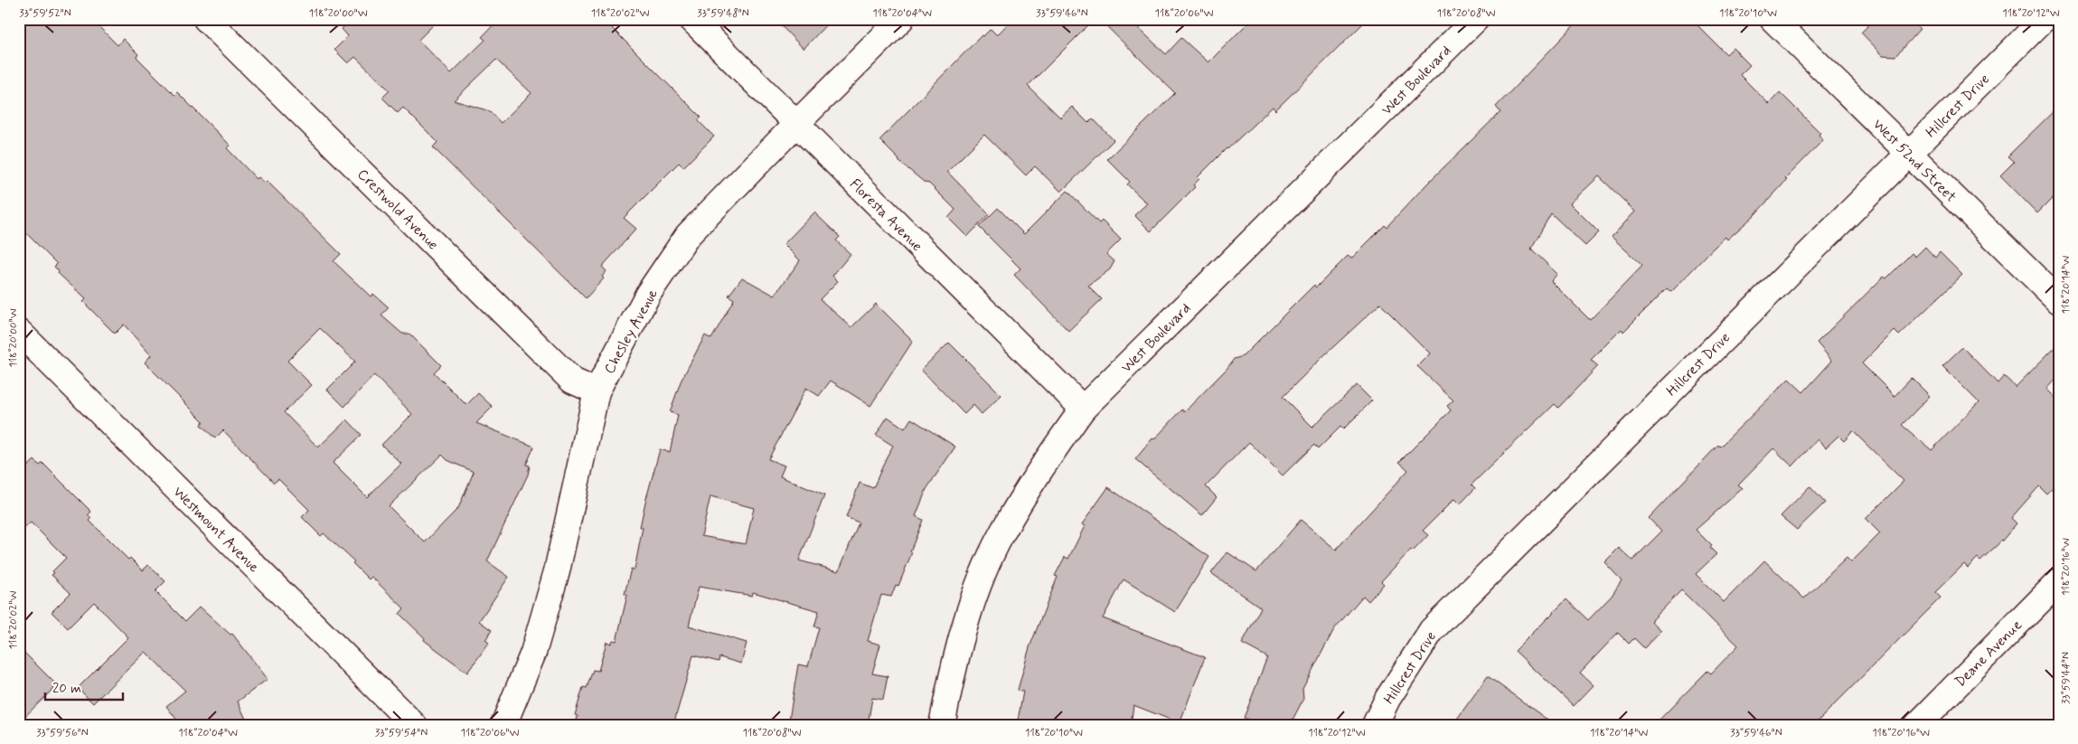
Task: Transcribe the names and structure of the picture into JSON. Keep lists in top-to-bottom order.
{
  "streets": {
    "street": [
      "West Boulevard",
      "Hillcrest Drive",
      "West 52nd Street",
      "Crestwold Avenue",
      "Floresta Avenue",
      "Chesley Avenue",
      "Westmount Avenue",
      "Deane Avenue"
    ]
  },
  "crossings": [
    ["West Boulevard", "Floresta Avenue"],
    ["Hillcrest Drive", "West 52nd Street"],
    ["Crestwold Avenue", "Chesley Avenue"],
    ["Floresta Avenue", "Chesley Avenue"]
  ],
  "scale_bar": "20 m",
  "coordinates": [
    "33°59'52\"N",
    "118°20'00\"W",
    "118°20'02\"W",
    "33°59'48\"N",
    "118°20'04\"W",
    "33°59'46\"N",
    "118°20'06\"W",
    "118°20'08\"W",
    "118°20'10\"W",
    "118°20'12\"W",
    "118°20'14\"W",
    "118°20'16\"W",
    "33°59'44\"N",
    "33°59'56\"N",
    "33°59'54\"N"
  ]
}
